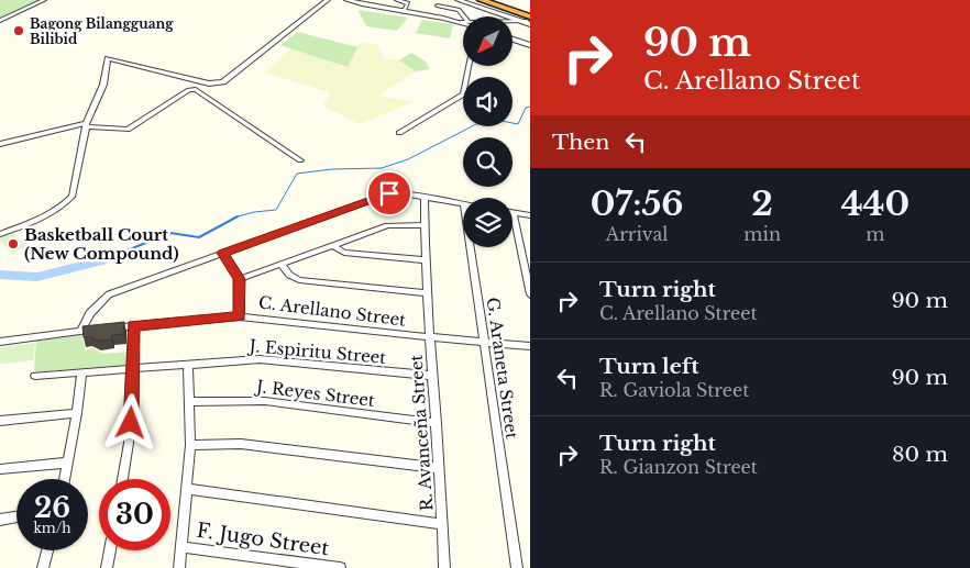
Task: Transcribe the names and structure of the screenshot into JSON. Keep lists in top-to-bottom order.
{
  "streets": {
    "street": [
      "C. Arellano Street",
      "J. Espiritu Street",
      "G. Araneta Street",
      "J. Reyes Street",
      "R. Avanceña Street",
      "F. Jugo Street"
    ]
  },
  "crossings": [
    ["C. Arellano Street", "G. Araneta Street"],
    ["C. Arellano Street", "R. Avanceña Street"],
    ["J. Espiritu Street", "R. Avanceña Street"],
    ["J. Reyes Street", "R. Avanceña Street"]
  ],
  "places": ["Bagong Bilangguang Bilibid", "Basketball Court (New Compound)"],
  "north": "bottom left",
  "page": {
    "turn": ["90 m", "C. Arellano Street"],
    "then": "Then",
    "eta": [
      "07:56",
      "Arrival",
      "2",
      "min",
      "440",
      "m"
    ],
    "list": [
      {
        "name": "Turn right",
        "note": "C. Arellano Street",
        "value": "90 m"
      },
      {
        "name": "Turn left",
        "note": "R. Gaviola Street",
        "value": "90 m"
      },
      {
        "name": "Turn right",
        "note": "R. Gianzon Street",
        "value": "80 m"
      }
    ],
    "speed": "26 km/h",
    "limit": "30"
  }
}
